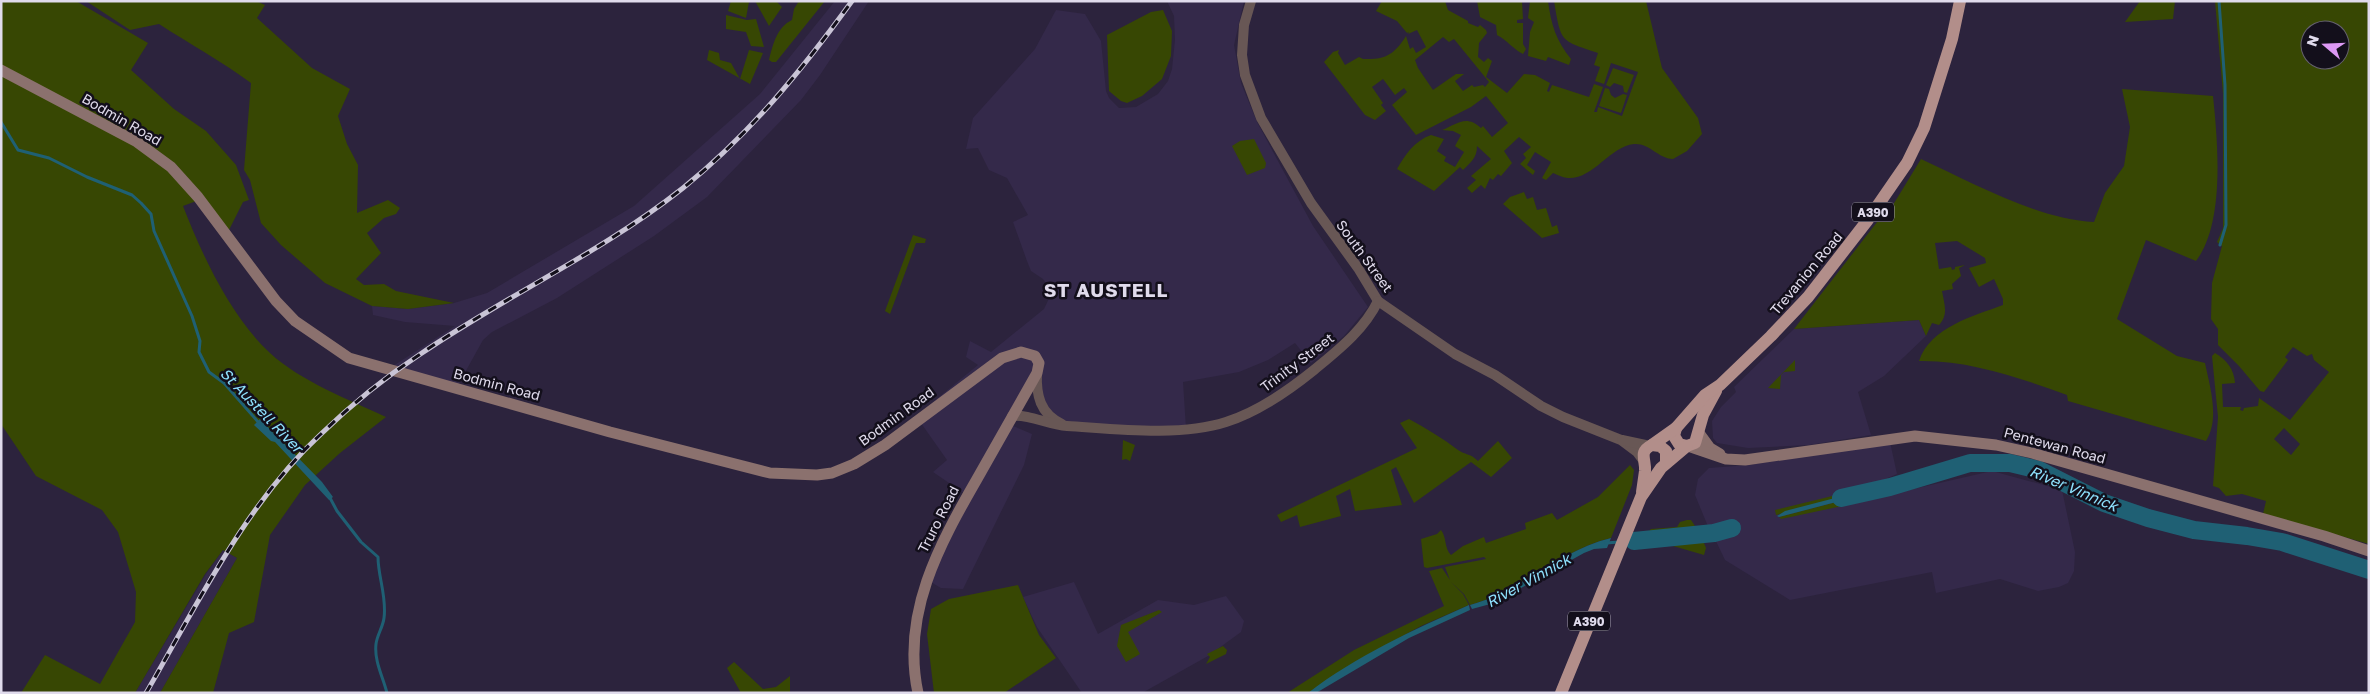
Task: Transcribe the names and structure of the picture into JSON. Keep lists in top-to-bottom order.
{
  "streets": {
    "highway": ["A390", "Trevanion Road"],
    "main road": ["Bodmin Road", "Pentewan Road", "Truro Road"],
    "street": ["South Street", "Trinity Street"]
  },
  "crossings": [
    ["Bodmin Road", "Truro Road"],
    ["A390", "South Street"],
    ["A390", "Trevanion Road"],
    ["A390", "Pentewan Road"],
    ["South Street", "Trinity Street"],
    ["Trinity Street", "Truro Road"]
  ],
  "districts": ["ST AUSTELL"],
  "water": ["St Austell River", "River Vinnick"],
  "north": "left"
}
